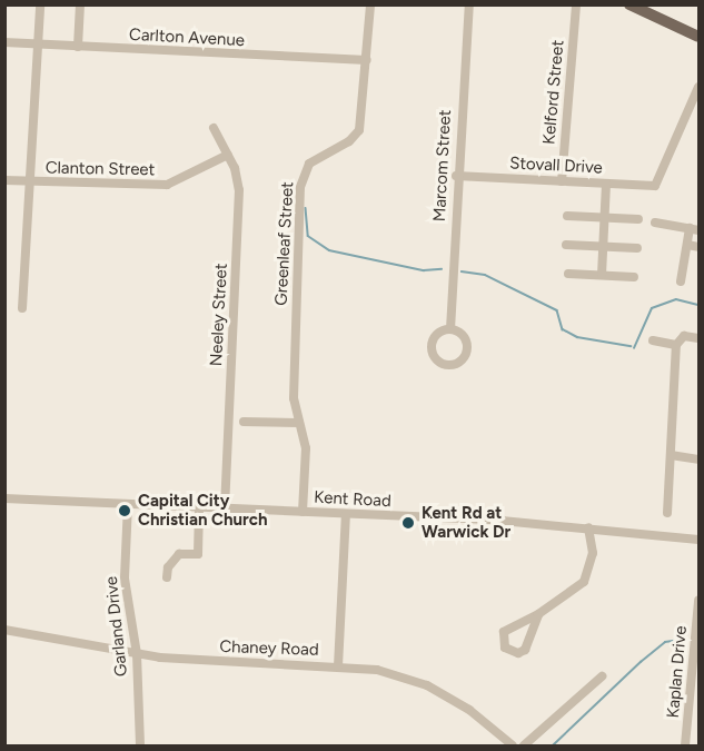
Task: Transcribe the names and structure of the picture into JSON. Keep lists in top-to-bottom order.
{
  "streets": {
    "street": [
      "Carlton Avenue",
      "Kelford Street",
      "Marcom Street",
      "Stovall Drive",
      "Clanton Street",
      "Greenleaf Street",
      "Neeley Street",
      "Kent Road",
      "Garland Drive",
      "Chaney Road",
      "Kaplan Drive"
    ]
  },
  "crossings": [
    ["Carlton Avenue", "Greenleaf Street"],
    ["Kelford Street", "Stovall Drive"],
    ["Marcom Street", "Stovall Drive"],
    ["Clanton Street", "Neeley Street"],
    ["Greenleaf Street", "Kent Road"],
    ["Neeley Street", "Kent Road"],
    ["Kent Road", "Garland Drive"],
    ["Garland Drive", "Chaney Road"]
  ],
  "places": ["Capital City Christian Church", "Kent Rd at Warwick Dr"]
}
